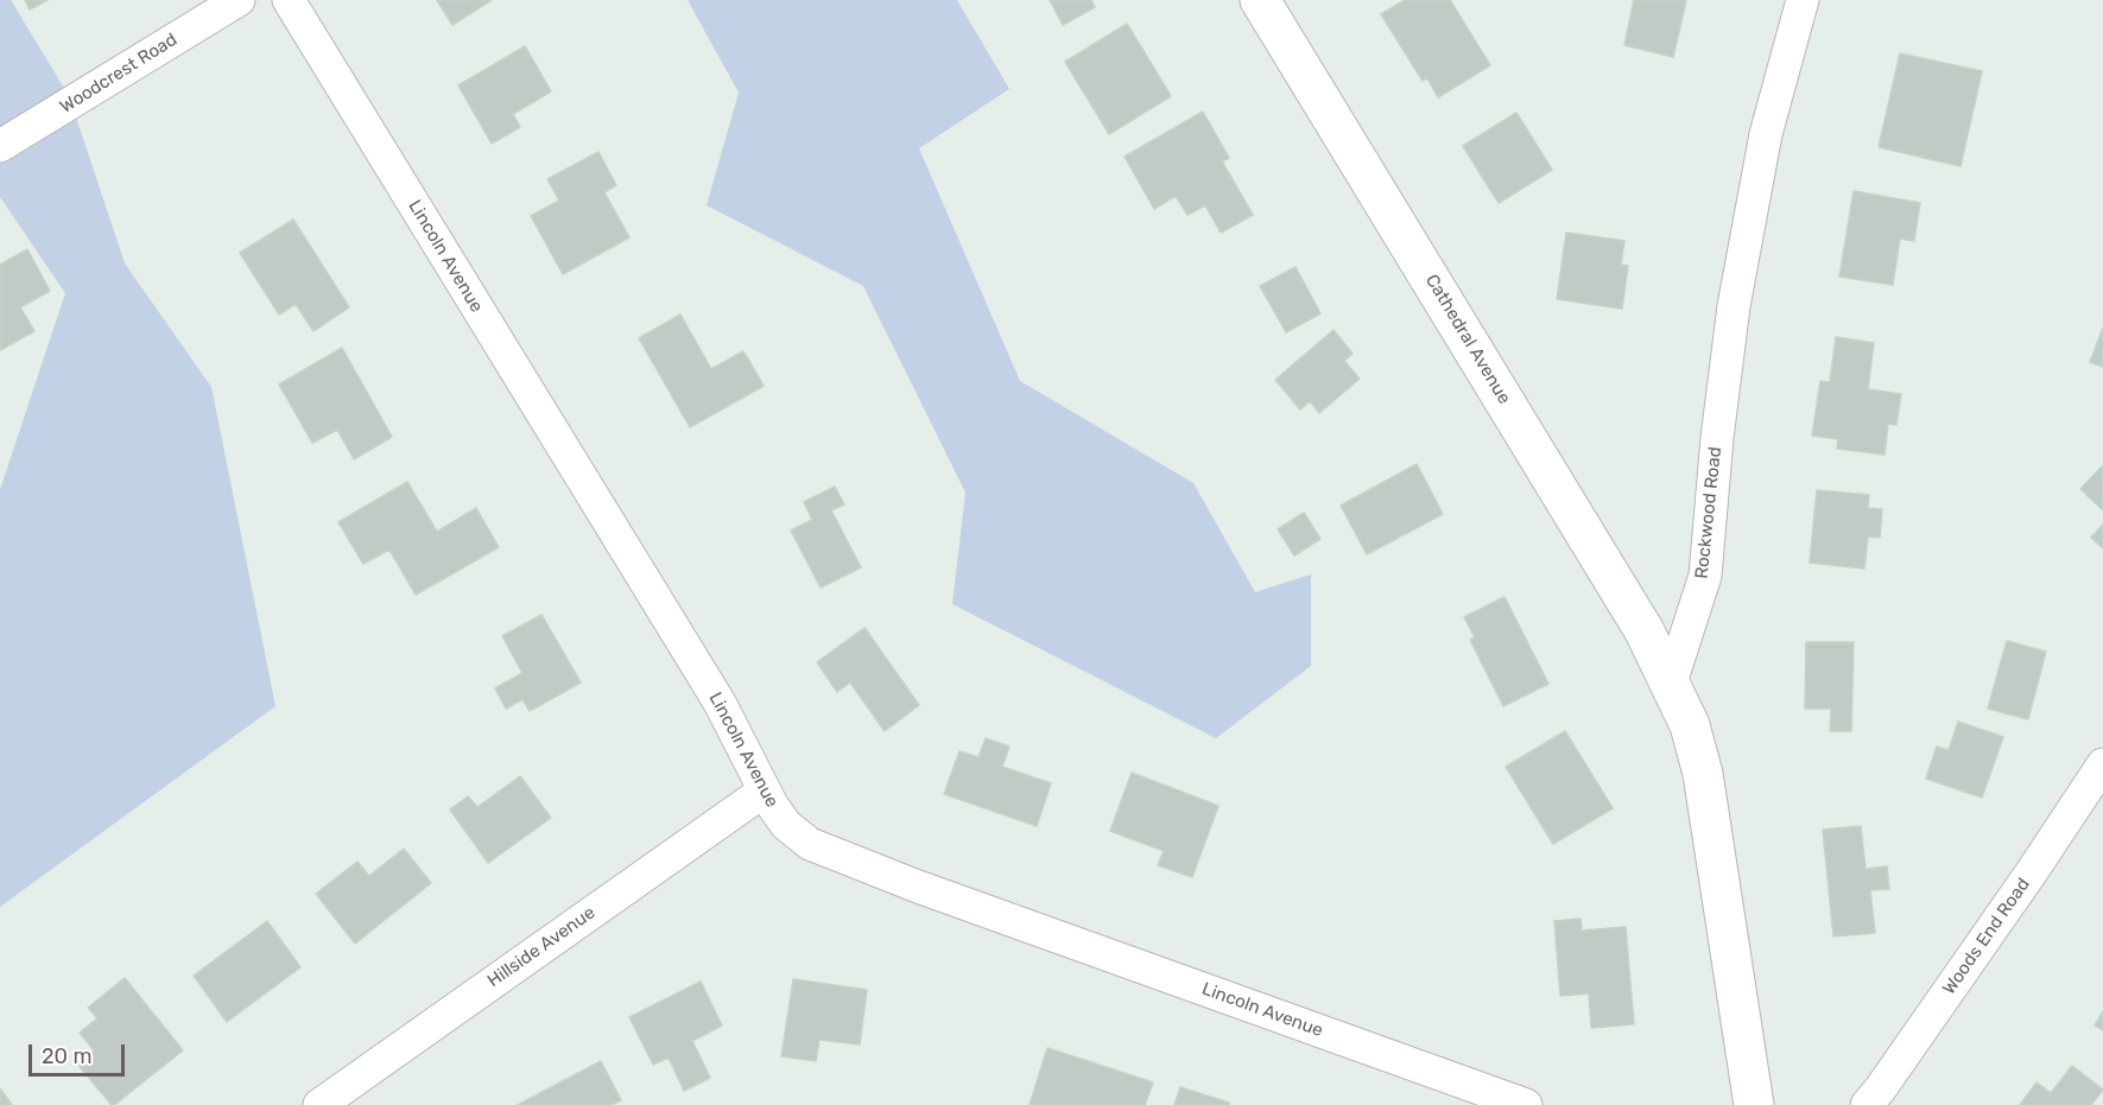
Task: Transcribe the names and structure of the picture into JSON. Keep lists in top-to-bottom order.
{
  "streets": {
    "street": [
      "Woodcrest Road",
      "Lincoln Avenue",
      "Cathedral Avenue",
      "Rockwood Road",
      "Woods End Road",
      "Hillside Avenue"
    ]
  },
  "crossings": [
    ["Lincoln Avenue", "Hillside Avenue"],
    ["Cathedral Avenue", "Rockwood Road"]
  ],
  "scale_bar": "20 m"
}
